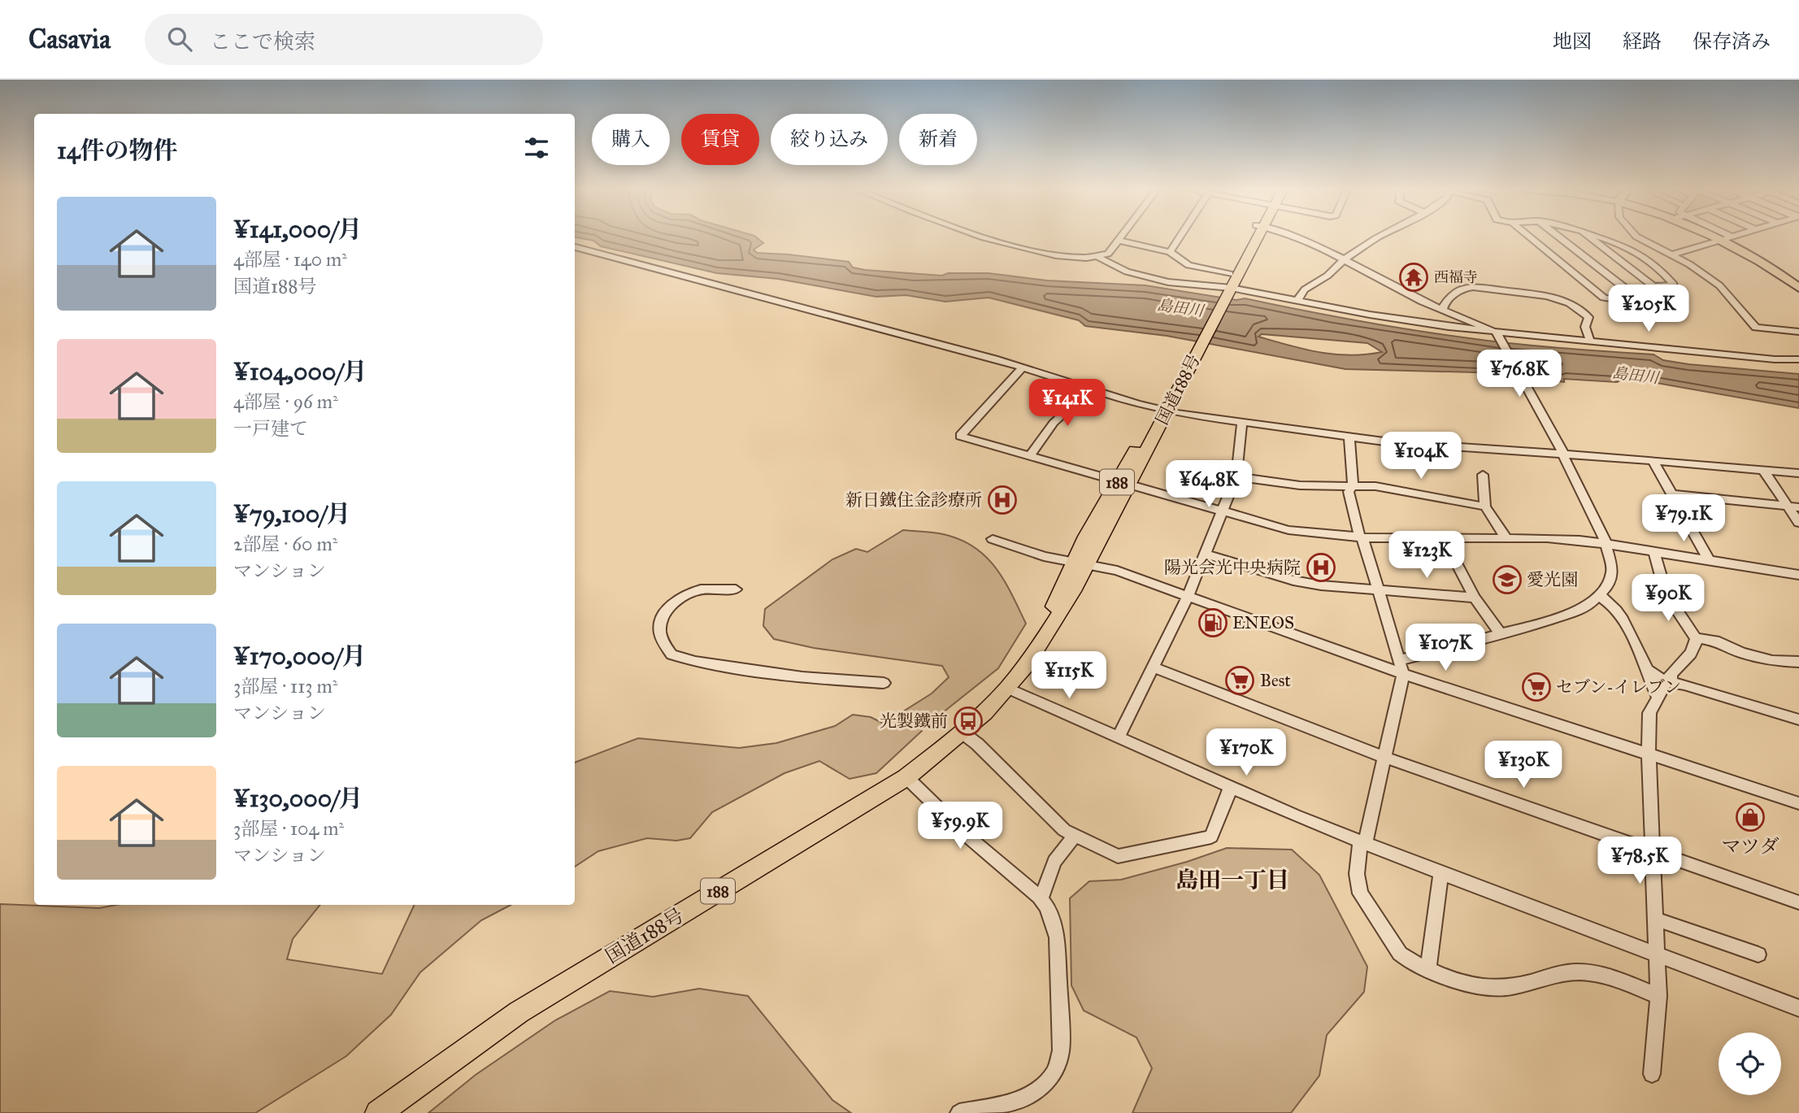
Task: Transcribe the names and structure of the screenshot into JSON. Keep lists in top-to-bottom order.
{
  "streets": {
    "highway": ["国道188号", "188"]
  },
  "districts": ["島田一丁目"],
  "water": ["島田川"],
  "places": {
    "temple": ["西福寺"],
    "hospital": ["新日鐵住金診療所", "陽光会光中央病院"],
    "school or university": ["愛光園"],
    "fuel station": ["ENEOS"],
    "supermarket": ["Best", "セブン-イレブン"],
    "bus stop": ["光製鐵前"],
    "shop": ["マツダ"]
  },
  "page": {
    "header": "Casavia",
    "search": "ここで検索",
    "nav": ["地図", "経路", "保存済み"],
    "chip": [
      "購入",
      "賃貸",
      "絞り込み",
      "新着"
    ],
    "heading": "14件の物件",
    "list": [
      {
        "name": "¥141,000/月",
        "note": "4部屋 · 140 m² · 国道188号"
      },
      {
        "name": "¥104,000/月",
        "note": "4部屋 · 96 m² · 一戸建て"
      },
      {
        "name": "¥79,100/月",
        "note": "2部屋 · 60 m² · マンション"
      },
      {
        "name": "¥170,000/月",
        "note": "3部屋 · 113 m² · マンション"
      },
      {
        "name": "¥130,000/月",
        "note": "3部屋 · 104 m² · マンション"
      }
    ],
    "price": [
      "¥205K",
      "¥76.8K",
      "¥141K",
      "¥104K",
      "¥64.8K",
      "¥79.1K",
      "¥123K",
      "¥90K",
      "¥107K",
      "¥115K",
      "¥170K",
      "¥130K",
      "¥59.9K",
      "¥78.5K"
    ]
  }
}
